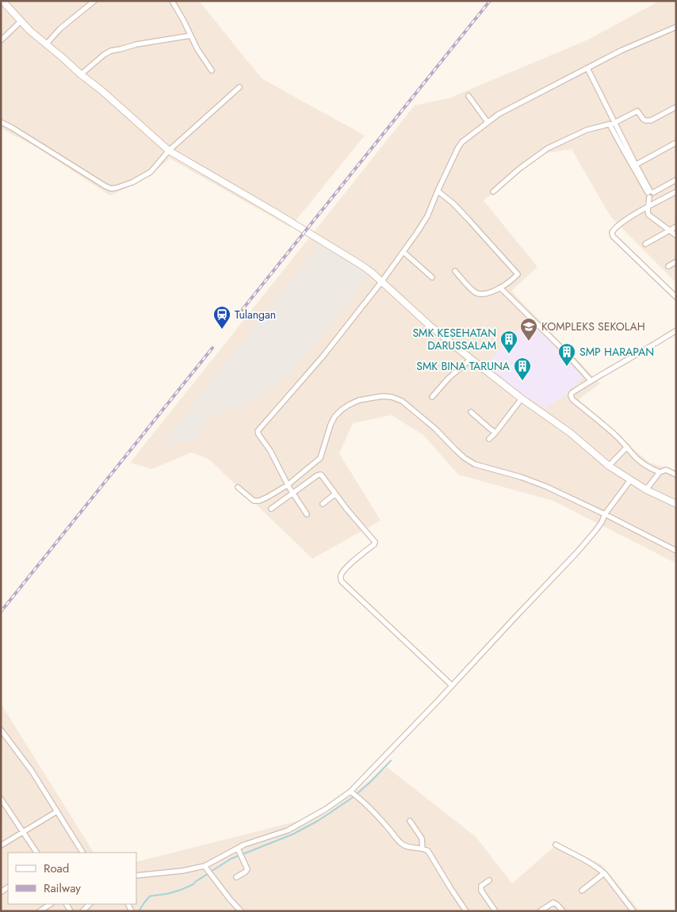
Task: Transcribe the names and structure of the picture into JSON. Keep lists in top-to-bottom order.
{
  "places": {
    "station": ["Tulangan"],
    "school or university": ["KOMPLEKS SEKOLAH"],
    "building": ["SMK KESEHATAN DARUSSALAM", "SMP HARAPAN", "SMK BINA TARUNA"]
  },
  "legend": ["Road", "Railway"]
}
